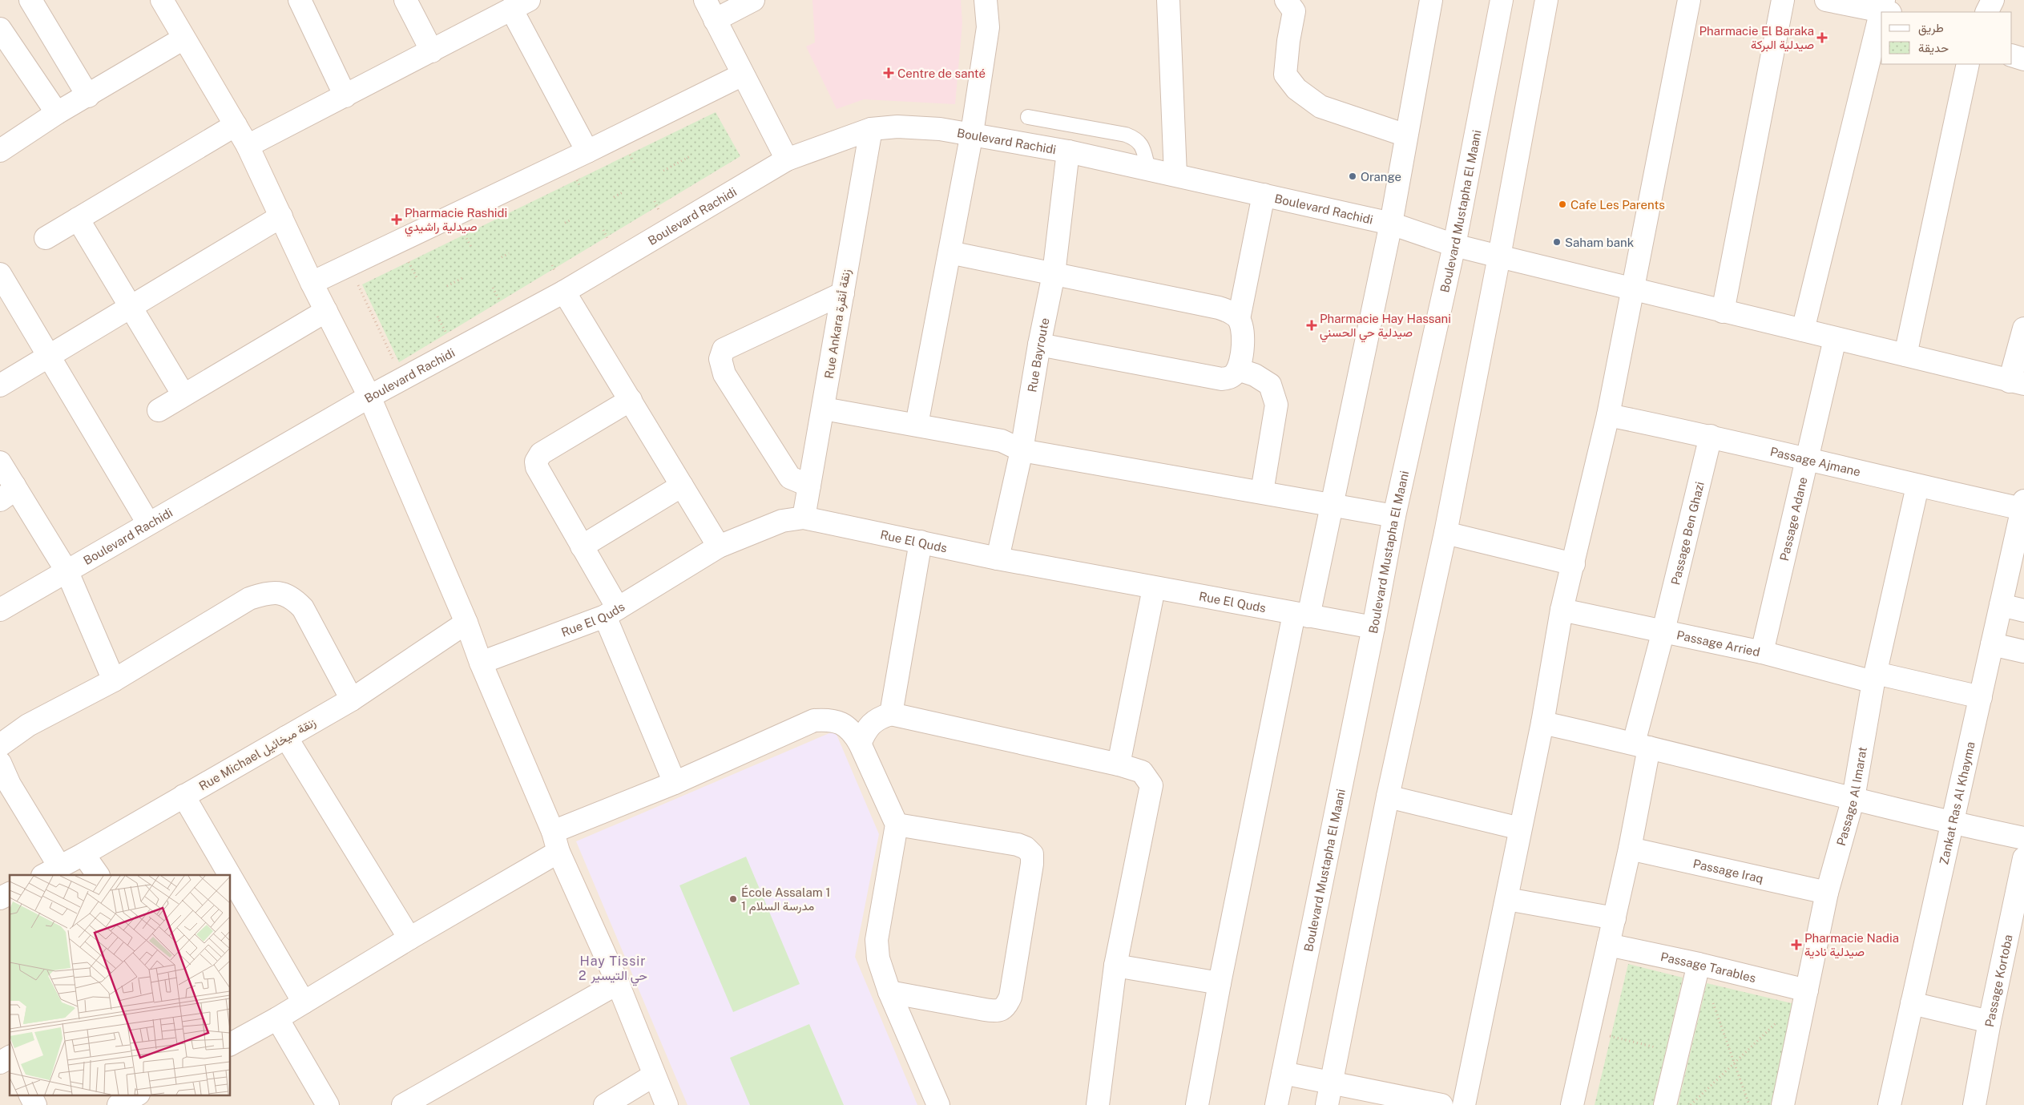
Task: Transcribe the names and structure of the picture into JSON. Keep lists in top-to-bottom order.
{
  "streets": {
    "street": [
      "Boulevard Rachidi",
      "Boulevard Mustapha El Maani",
      "Rue Ankara زنقة أنقرة",
      "Rue Bayroute",
      "Passage Ajmane",
      "Passage Adane",
      "Passage Ben Ghazi",
      "Rue El Quds",
      "Passage Arried",
      "Rue Michael زنقة ميخائيل",
      "Passage Al Imarat",
      "Zankat Ras Al Khayma",
      "Passage Iraq",
      "Passage Tarables",
      "Passage Kortoba"
    ]
  },
  "crossings": [
    ["Boulevard Rachidi", "Boulevard Mustapha El Maani"],
    ["Boulevard Rachidi", "Rue Ankara زنقة أنقرة"],
    ["Boulevard Rachidi", "Rue Bayroute"],
    ["Boulevard Rachidi", "Passage Adane"],
    ["Boulevard Mustapha El Maani", "Rue El Quds"],
    ["Rue Ankara زنقة أنقرة", "Rue El Quds"],
    ["Rue Bayroute", "Rue El Quds"],
    ["Passage Ajmane", "Passage Adane"],
    ["Passage Ajmane", "Passage Ben Ghazi"],
    ["Passage Ajmane", "Passage Al Imarat"],
    ["Passage Ajmane", "Zankat Ras Al Khayma"],
    ["Passage Adane", "Passage Arried"],
    ["Passage Ben Ghazi", "Passage Arried"],
    ["Passage Ben Ghazi", "Passage Iraq"],
    ["Passage Ben Ghazi", "Passage Tarables"],
    ["Passage Arried", "Passage Al Imarat"],
    ["Passage Arried", "Zankat Ras Al Khayma"],
    ["Passage Al Imarat", "Passage Iraq"],
    ["Passage Al Imarat", "Passage Tarables"]
  ],
  "districts": ["Hay Tissir 2 حي التيسير"],
  "places": {
    "health": [
      "Pharmacie El Baraka صيدلية البركة",
      "Centre de santé",
      "Pharmacie Rashidi صيدلية راشيدي",
      "Pharmacie Hay Hassani صيدلية حي الحسني",
      "Pharmacie Nadia صيدلية نادية"
    ],
    "other": [
      "Orange",
      "Cafe Les Parents",
      "Saham bank",
      "École Assalam 1 مدرسة السلام 1"
    ]
  },
  "legend": ["طريق", "حديقة"]
}
